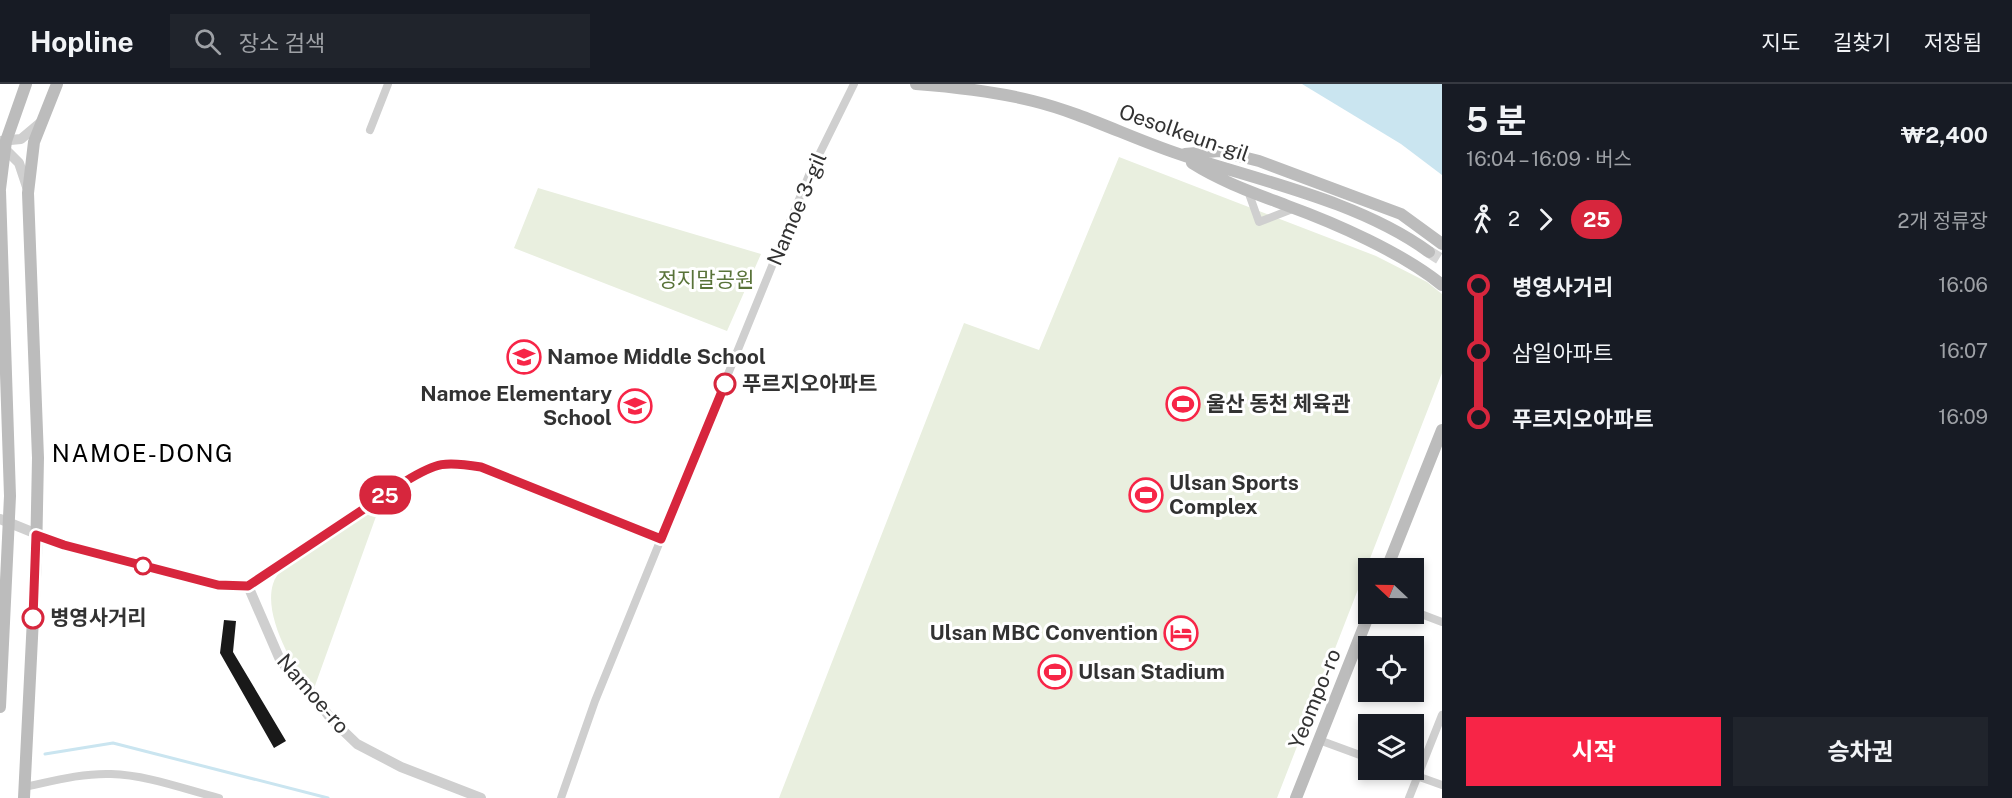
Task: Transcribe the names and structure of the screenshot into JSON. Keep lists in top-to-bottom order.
{
  "streets": {
    "main road": ["Oesolkeun-gil", "Yeompo-ro"],
    "street": ["Namoe 3-gil", "Namoe-ro"]
  },
  "districts": ["NAMOE-DONG"],
  "parks": ["정지말공원"],
  "places": {
    "school or university": ["Namoe Middle School", "Namoe Elementary School"],
    "other": ["푸르지오아파트", "병영사거리"],
    "sports": ["울산 동천 체육관", "Ulsan Sports Complex", "Ulsan Stadium"],
    "hotel": ["Ulsan MBC Convention"]
  },
  "lines": ["bus line 25"],
  "north": "left",
  "page": {
    "header": "Hopline",
    "search": "장소 검색",
    "nav": ["지도", "길찾기", "저장됨"],
    "on_map": "25",
    "heading": ["5 분", "16:04 – 16:09 · 버스", "₩2,400"],
    "legs": ["2", "25", "2개 정류장"],
    "list": [
      {
        "name": "병영사거리",
        "value": "16:06"
      },
      {
        "name": "삼일아파트",
        "value": "16:07"
      },
      {
        "name": "푸르지오아파트",
        "value": "16:09"
      }
    ],
    "buttons": ["시작", "승차권"]
  }
}
